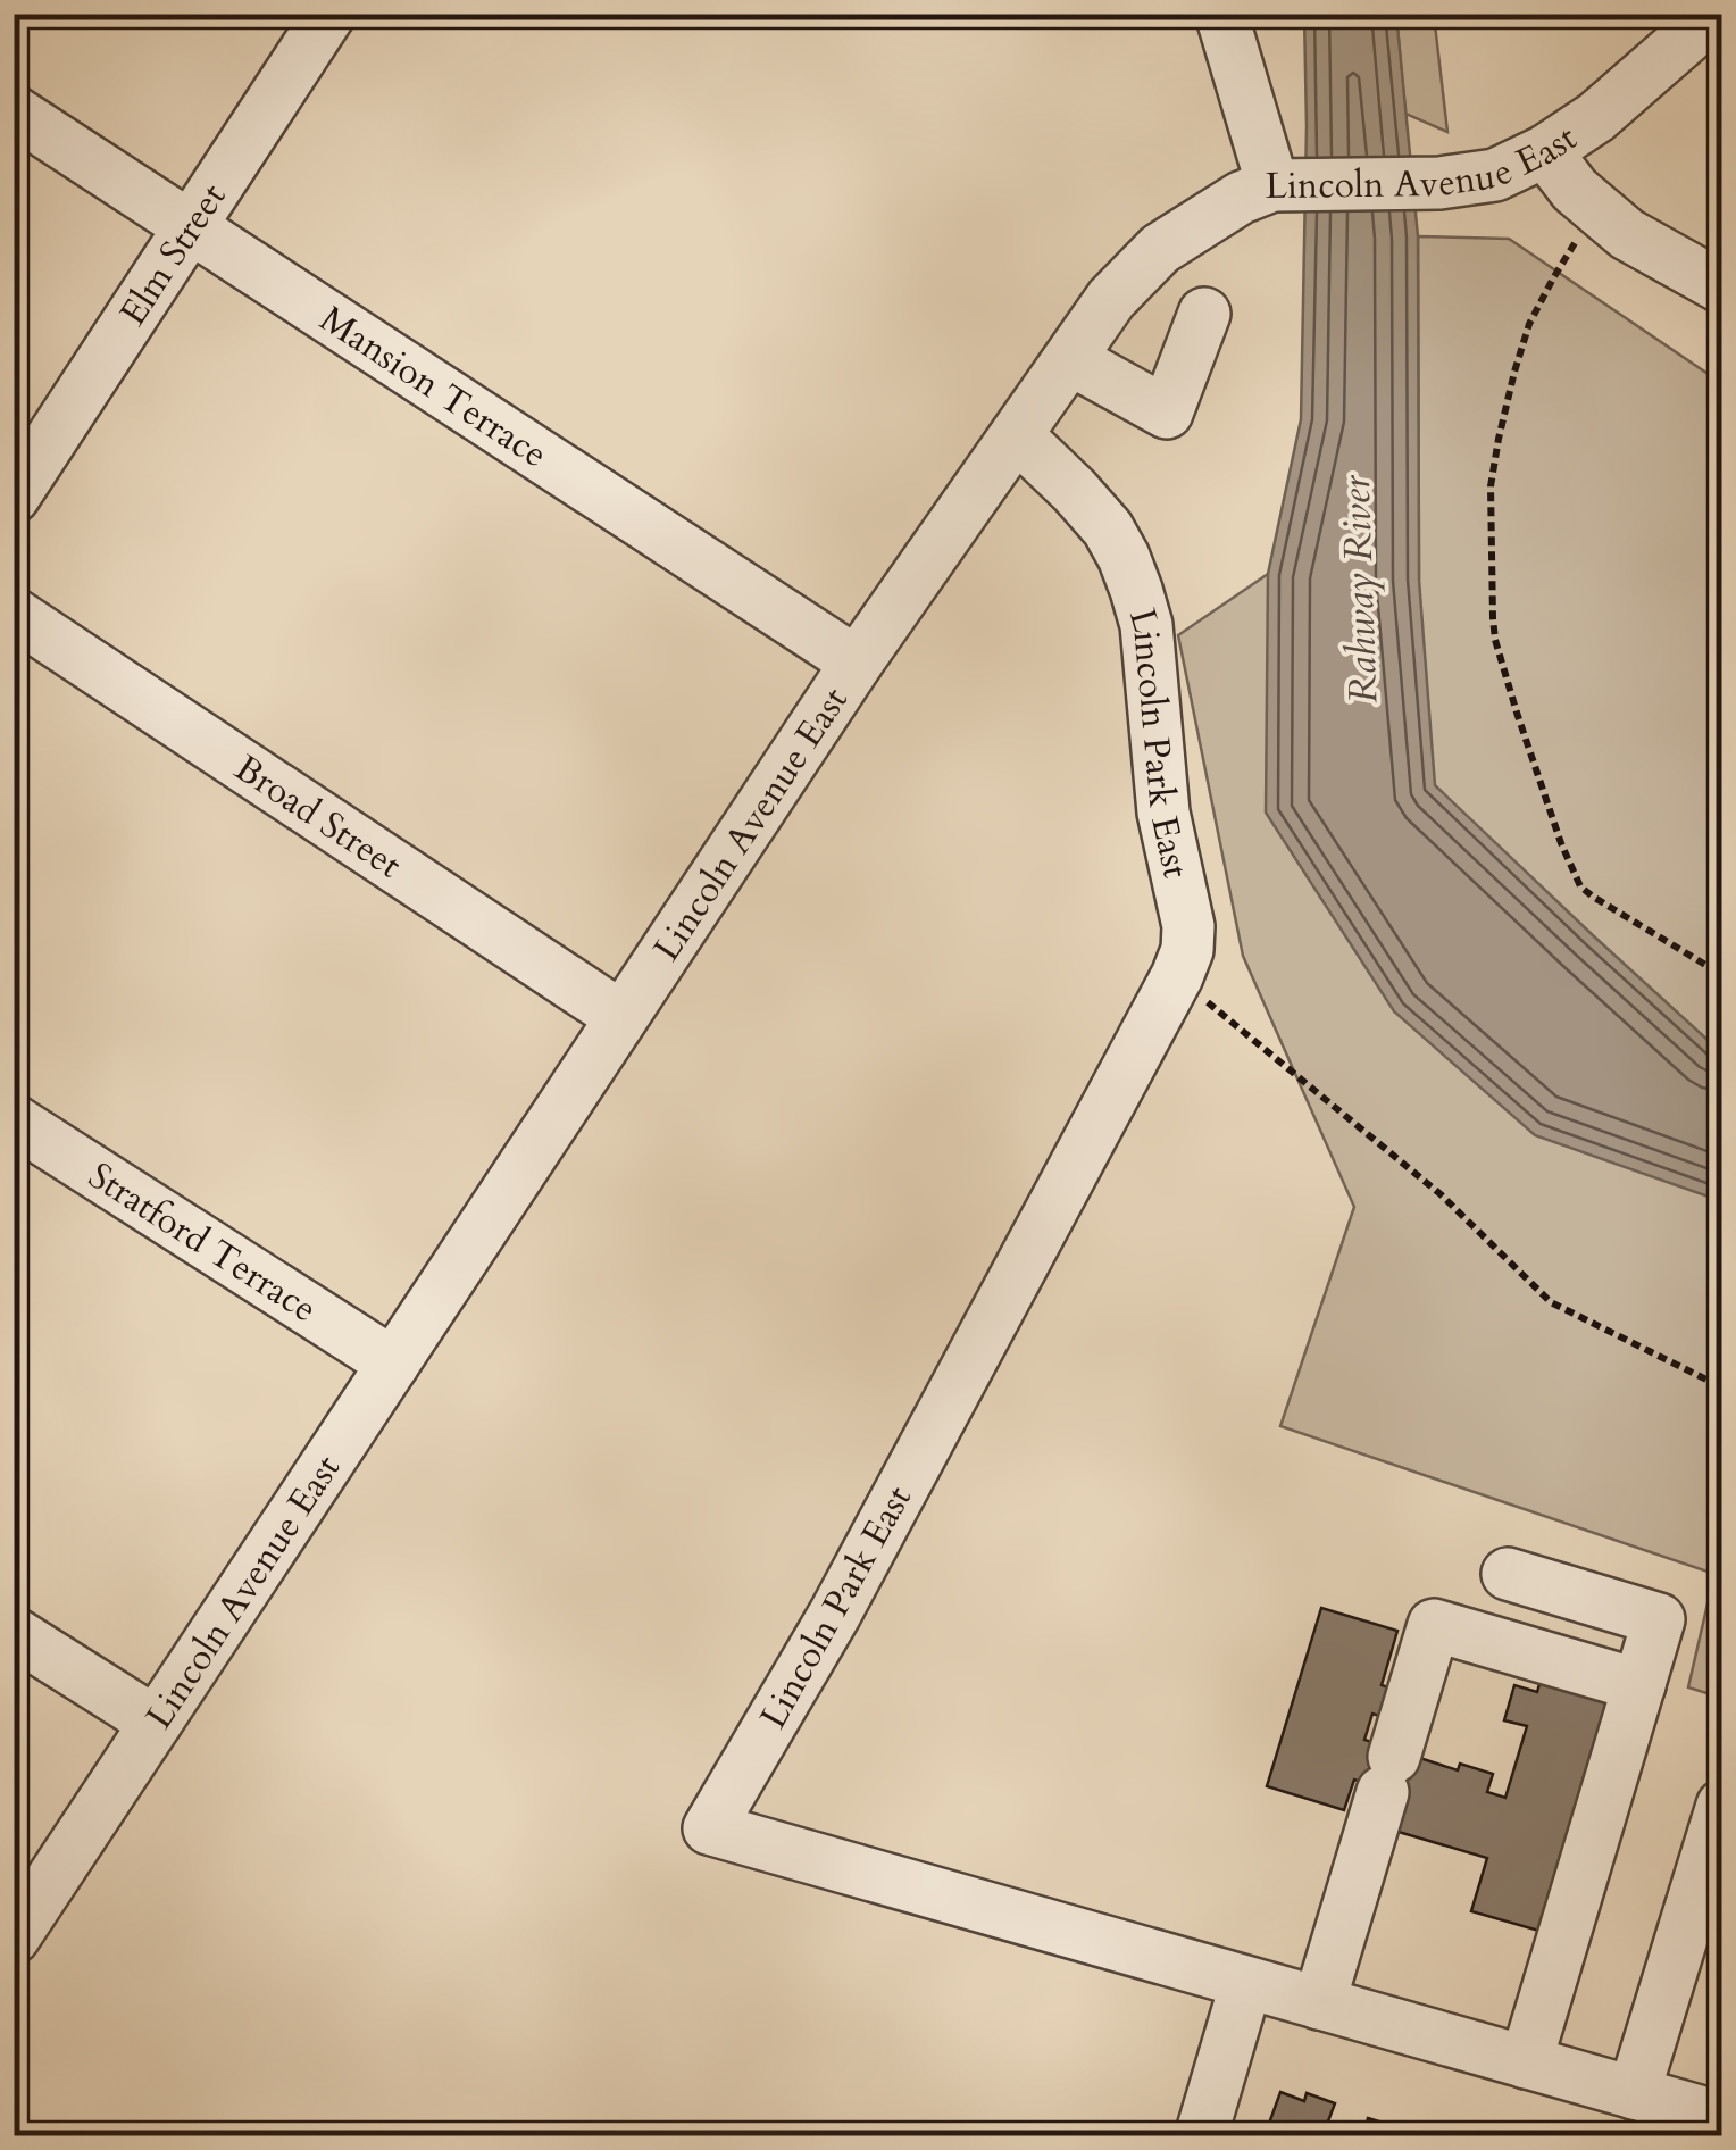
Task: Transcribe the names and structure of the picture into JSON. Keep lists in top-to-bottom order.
{
  "streets": {
    "street": [
      "Lincoln Avenue East",
      "Elm Street",
      "Mansion Terrace",
      "Lincoln Park East",
      "Broad Street",
      "Stratford Terrace"
    ]
  },
  "crossings": [
    ["Lincoln Avenue East", "Mansion Terrace"],
    ["Lincoln Avenue East", "Lincoln Park East"],
    ["Lincoln Avenue East", "Broad Street"],
    ["Lincoln Avenue East", "Stratford Terrace"],
    ["Elm Street", "Mansion Terrace"]
  ],
  "water": ["Rahway River"]
}
